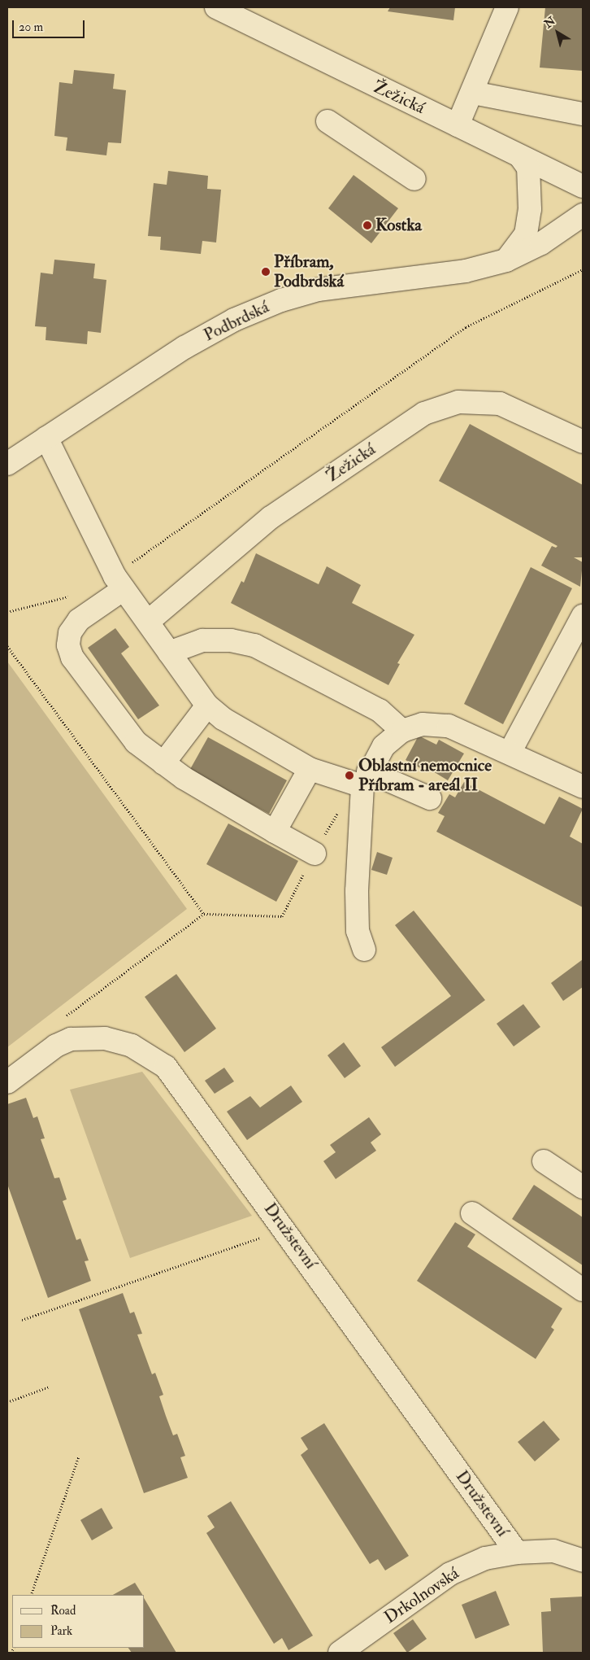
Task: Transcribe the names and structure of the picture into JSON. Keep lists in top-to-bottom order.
{
  "streets": {
    "street": [
      "Žežická",
      "Podbrdská",
      "Družstevní",
      "Drkolnovská"
    ]
  },
  "crossings": [
    ["Družstevní", "Drkolnovská"]
  ],
  "places": ["Kostka", "Příbram, Podbrdská", "Oblastní nemocnice Příbram - areál II"],
  "legend": ["Road", "Park"],
  "scale_bar": "20 m",
  "north": "top left"
}
